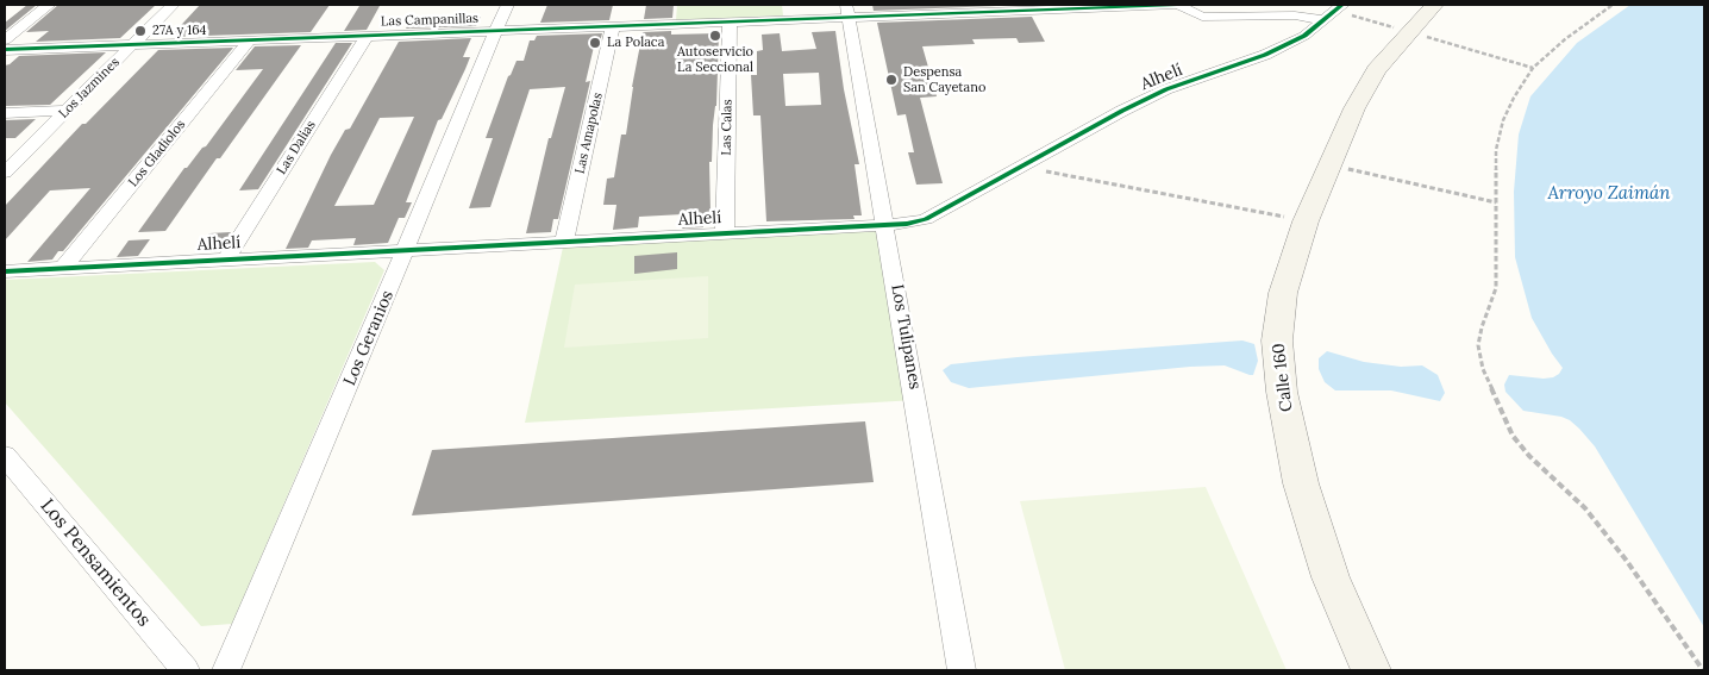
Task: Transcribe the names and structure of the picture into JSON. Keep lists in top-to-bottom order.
{
  "streets": {
    "main road": ["Calle 160"],
    "street": [
      "Las Campanillas",
      "Alhelí",
      "Los Jazmines",
      "Las Calas",
      "Las Amapolas",
      "Las Dalias",
      "Los Gladiolos",
      "Los Tulipanes",
      "Los Geranios",
      "Los Pensamientos"
    ]
  },
  "crossings": [
    ["Las Campanillas", "Los Jazmines"],
    ["Las Campanillas", "Las Calas"],
    ["Las Campanillas", "Las Amapolas"],
    ["Las Campanillas", "Las Dalias"],
    ["Las Campanillas", "Los Gladiolos"],
    ["Las Campanillas", "Los Tulipanes"],
    ["Las Campanillas", "Los Geranios"],
    ["Alhelí", "Las Calas"],
    ["Alhelí", "Las Amapolas"],
    ["Alhelí", "Las Dalias"],
    ["Alhelí", "Los Gladiolos"],
    ["Alhelí", "Los Tulipanes"],
    ["Alhelí", "Los Geranios"]
  ],
  "water": ["Arroyo Zaimán"],
  "places": [
    "27A y 164",
    "Autoservicio La Seccional",
    "La Polaca",
    "Despensa San Cayetano"
  ]
}
